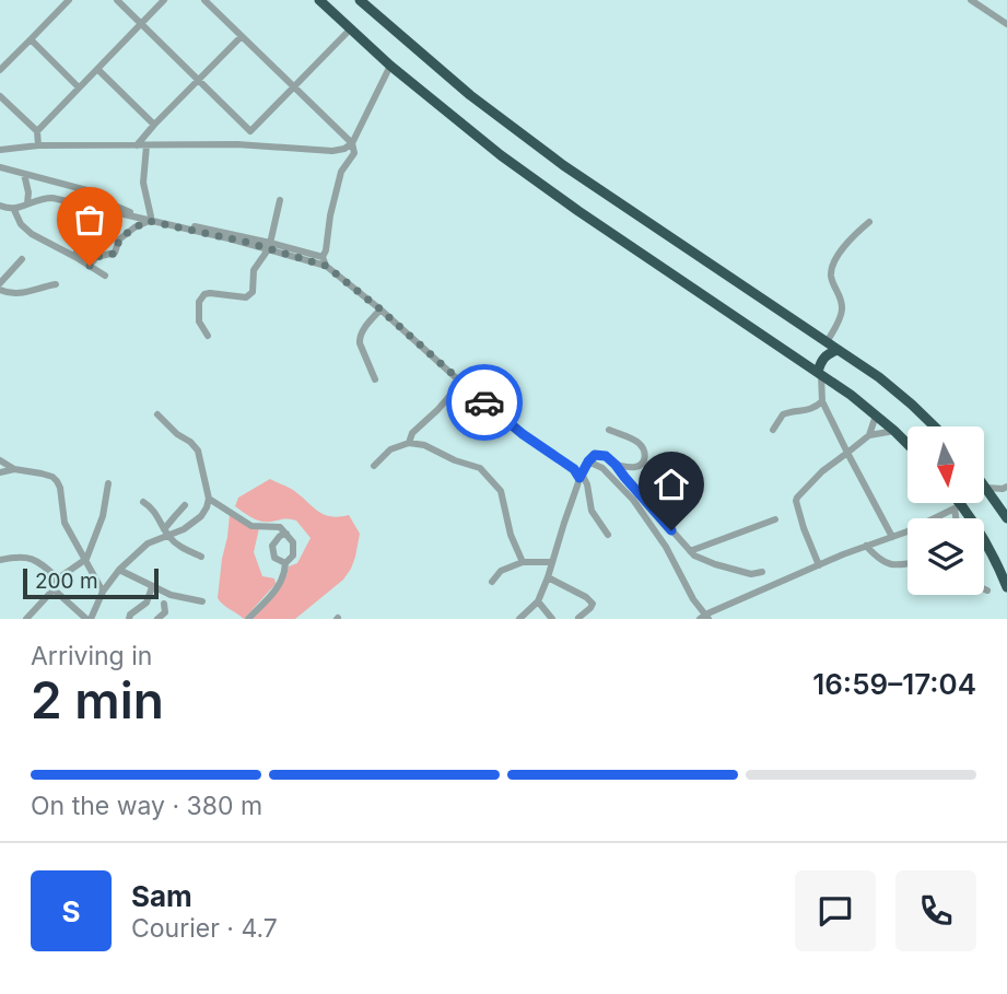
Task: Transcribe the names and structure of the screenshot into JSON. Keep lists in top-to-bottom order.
{
  "scale_bar": "200 m",
  "north": "bottom",
  "page": {
    "scale": "200 m",
    "heading": ["2 min", "Arriving in", "16:59–17:04"],
    "panel": ["Sam", "Courier · 4.7"],
    "bar": "On the way · 380 m",
    "round": "S"
  }
}
